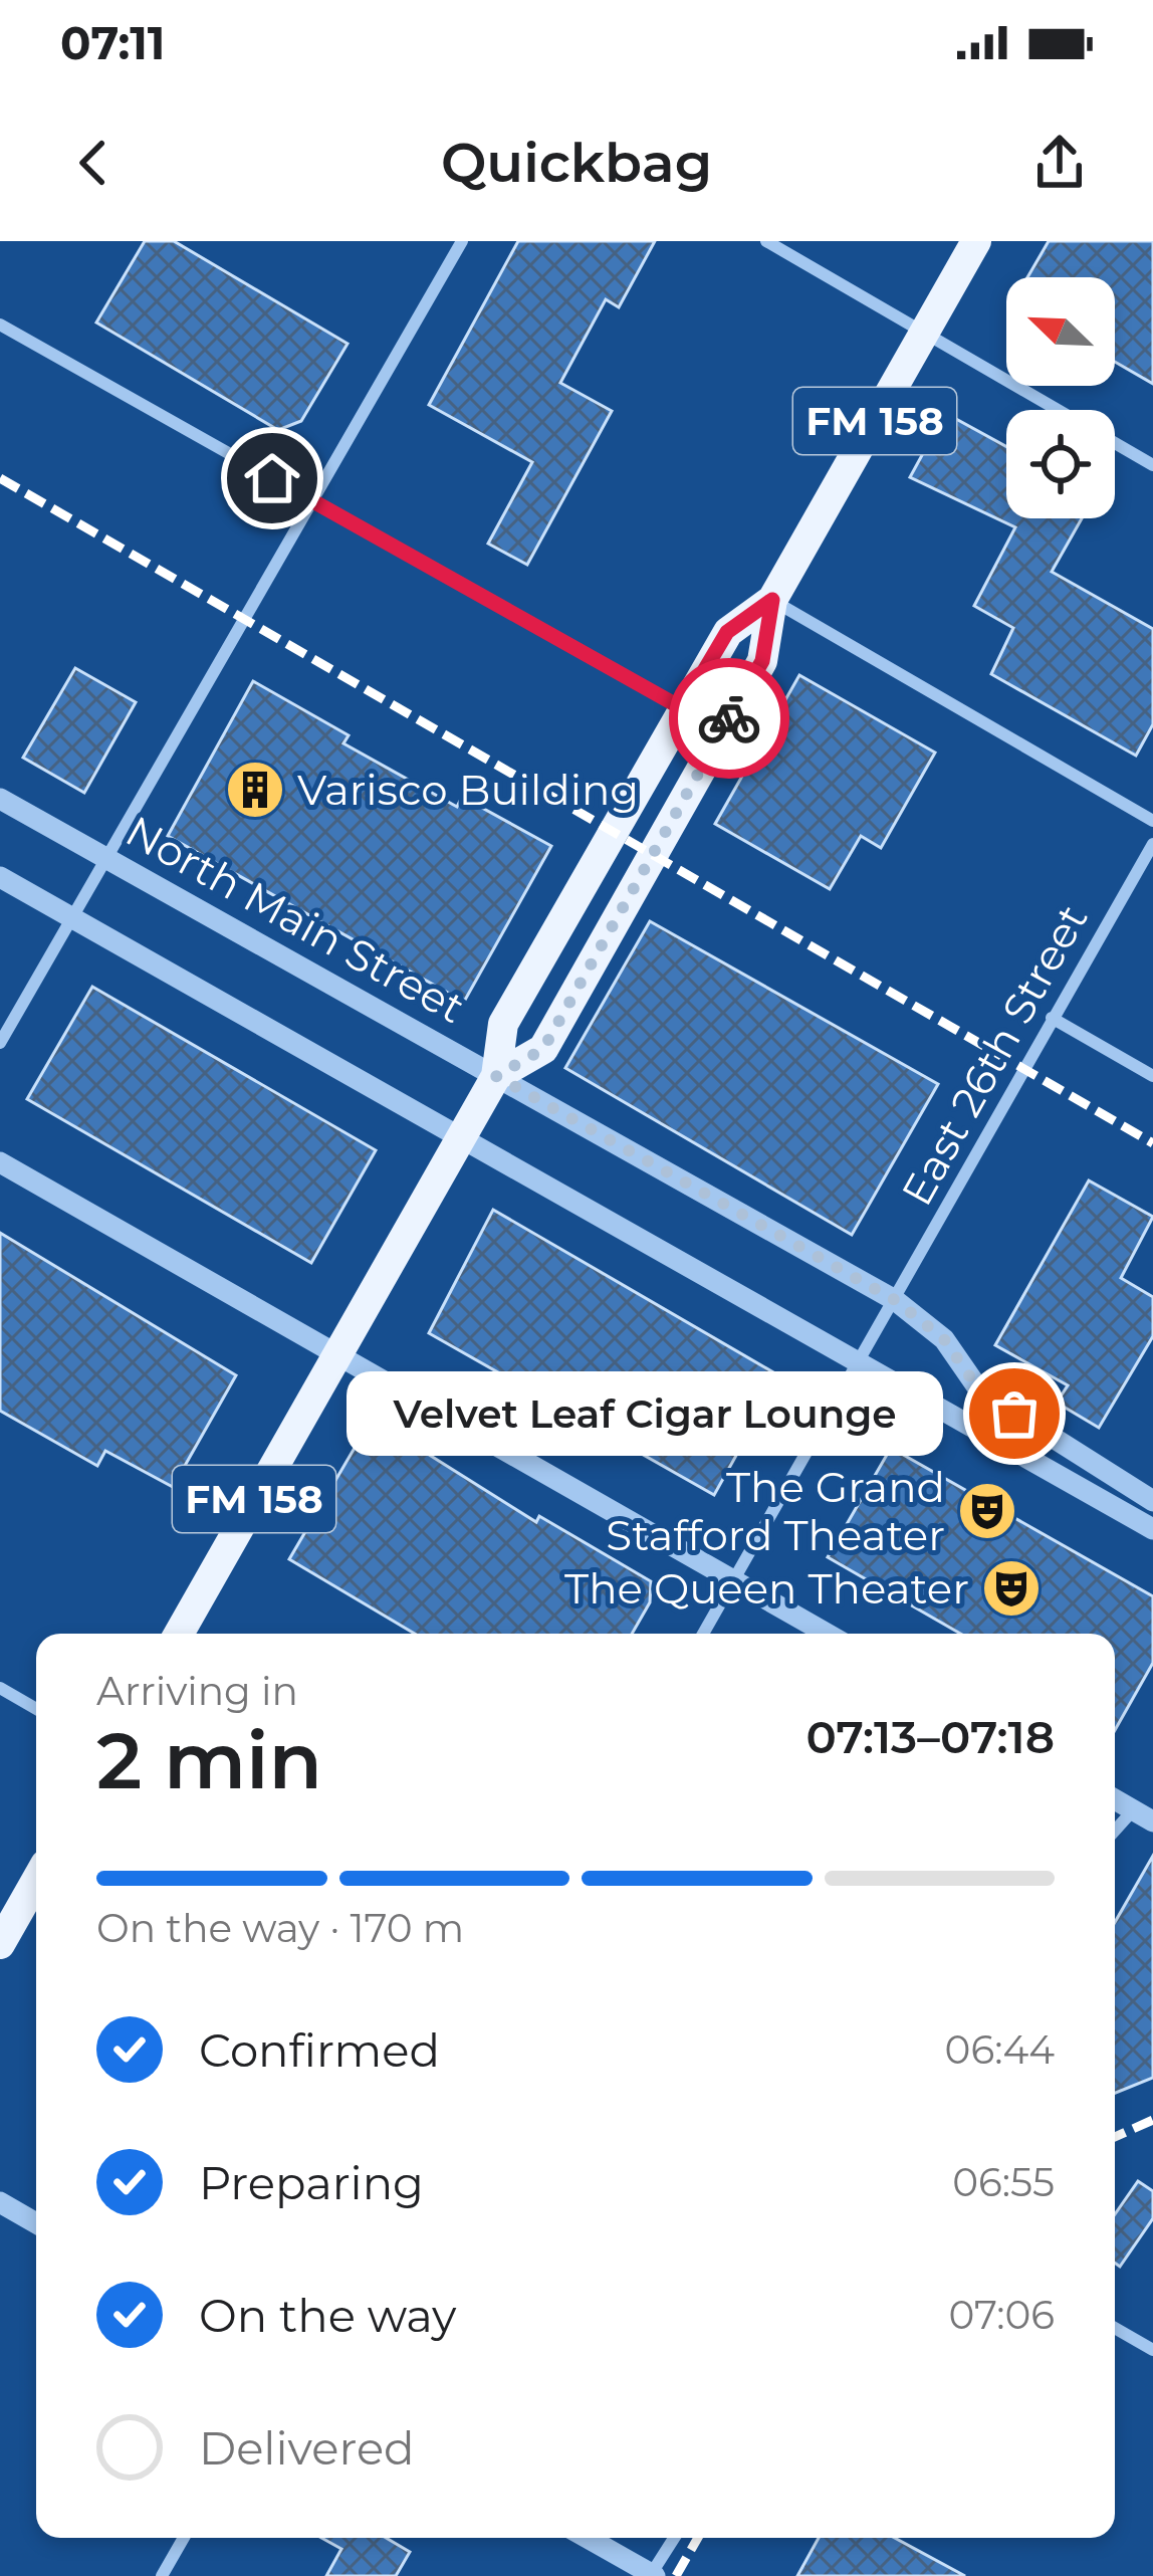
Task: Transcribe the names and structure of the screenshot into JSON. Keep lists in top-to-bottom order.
{
  "streets": {
    "main road": ["FM 158"],
    "street": ["North Main Street", "East 26th Street"]
  },
  "crossings": [
    ["FM 158", "North Main Street"],
    ["North Main Street", "East 26th Street"]
  ],
  "places": {
    "building": ["Varisco Building"],
    "other": ["Velvet Leaf Cigar Lounge"],
    "theatre": ["The Grand Stafford Theater", "The Queen Theater"]
  },
  "north": "top left",
  "page": {
    "status": "07:11",
    "header": "Quickbag",
    "bubble": "Velvet Leaf Cigar Lounge",
    "heading": ["2 min", "Arriving in", "07:13–07:18"],
    "bar": "On the way · 170 m",
    "list": [
      ["Confirmed", "06:44"],
      ["Preparing", "06:55"],
      ["On the way", "07:06"],
      "Delivered"
    ]
  }
}
